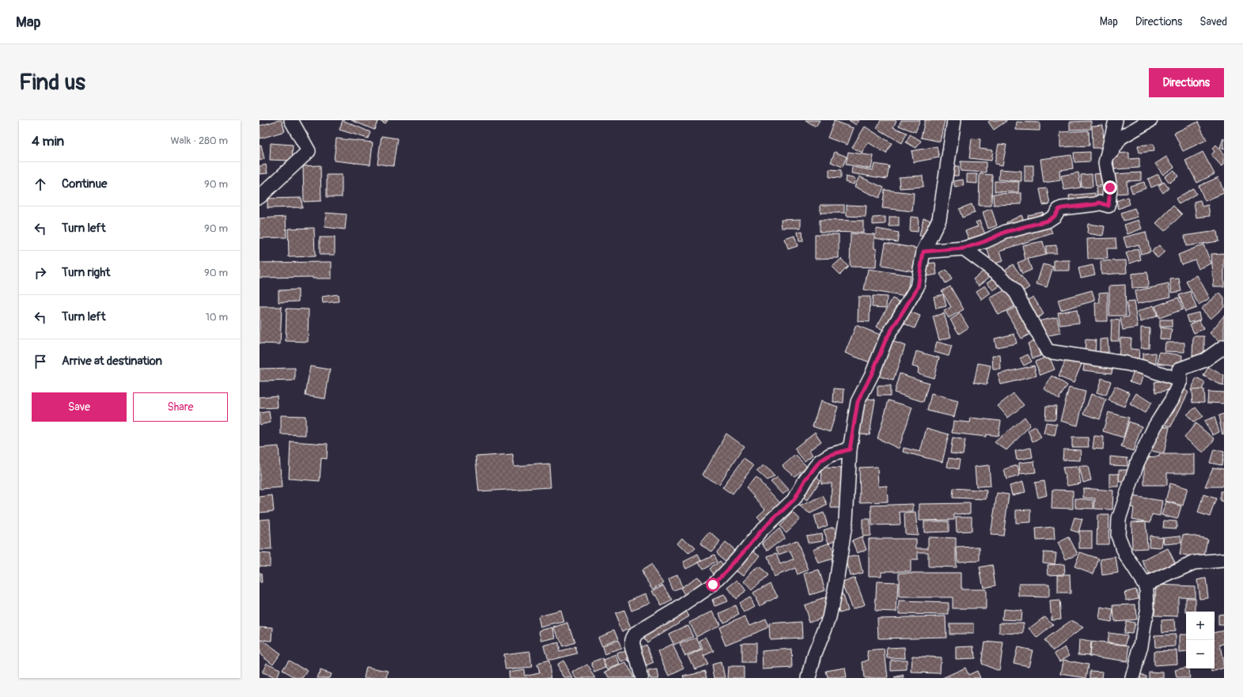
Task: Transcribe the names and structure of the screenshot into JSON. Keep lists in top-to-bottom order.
{
  "page": {
    "header": "Map",
    "nav": ["Map", "Directions", "Saved"],
    "buttons": [
      "Directions",
      ["Save", "Share"]
    ],
    "title": "Find us",
    "heading": ["4 min", "Walk · 280 m"],
    "list": [
      ["Continue", "90 m"],
      ["Turn left", "90 m"],
      ["Turn right", "90 m"],
      ["Turn left", "10 m"],
      "Arrive at destination"
    ],
    "map_buttons": ["+", "−"]
  }
}
